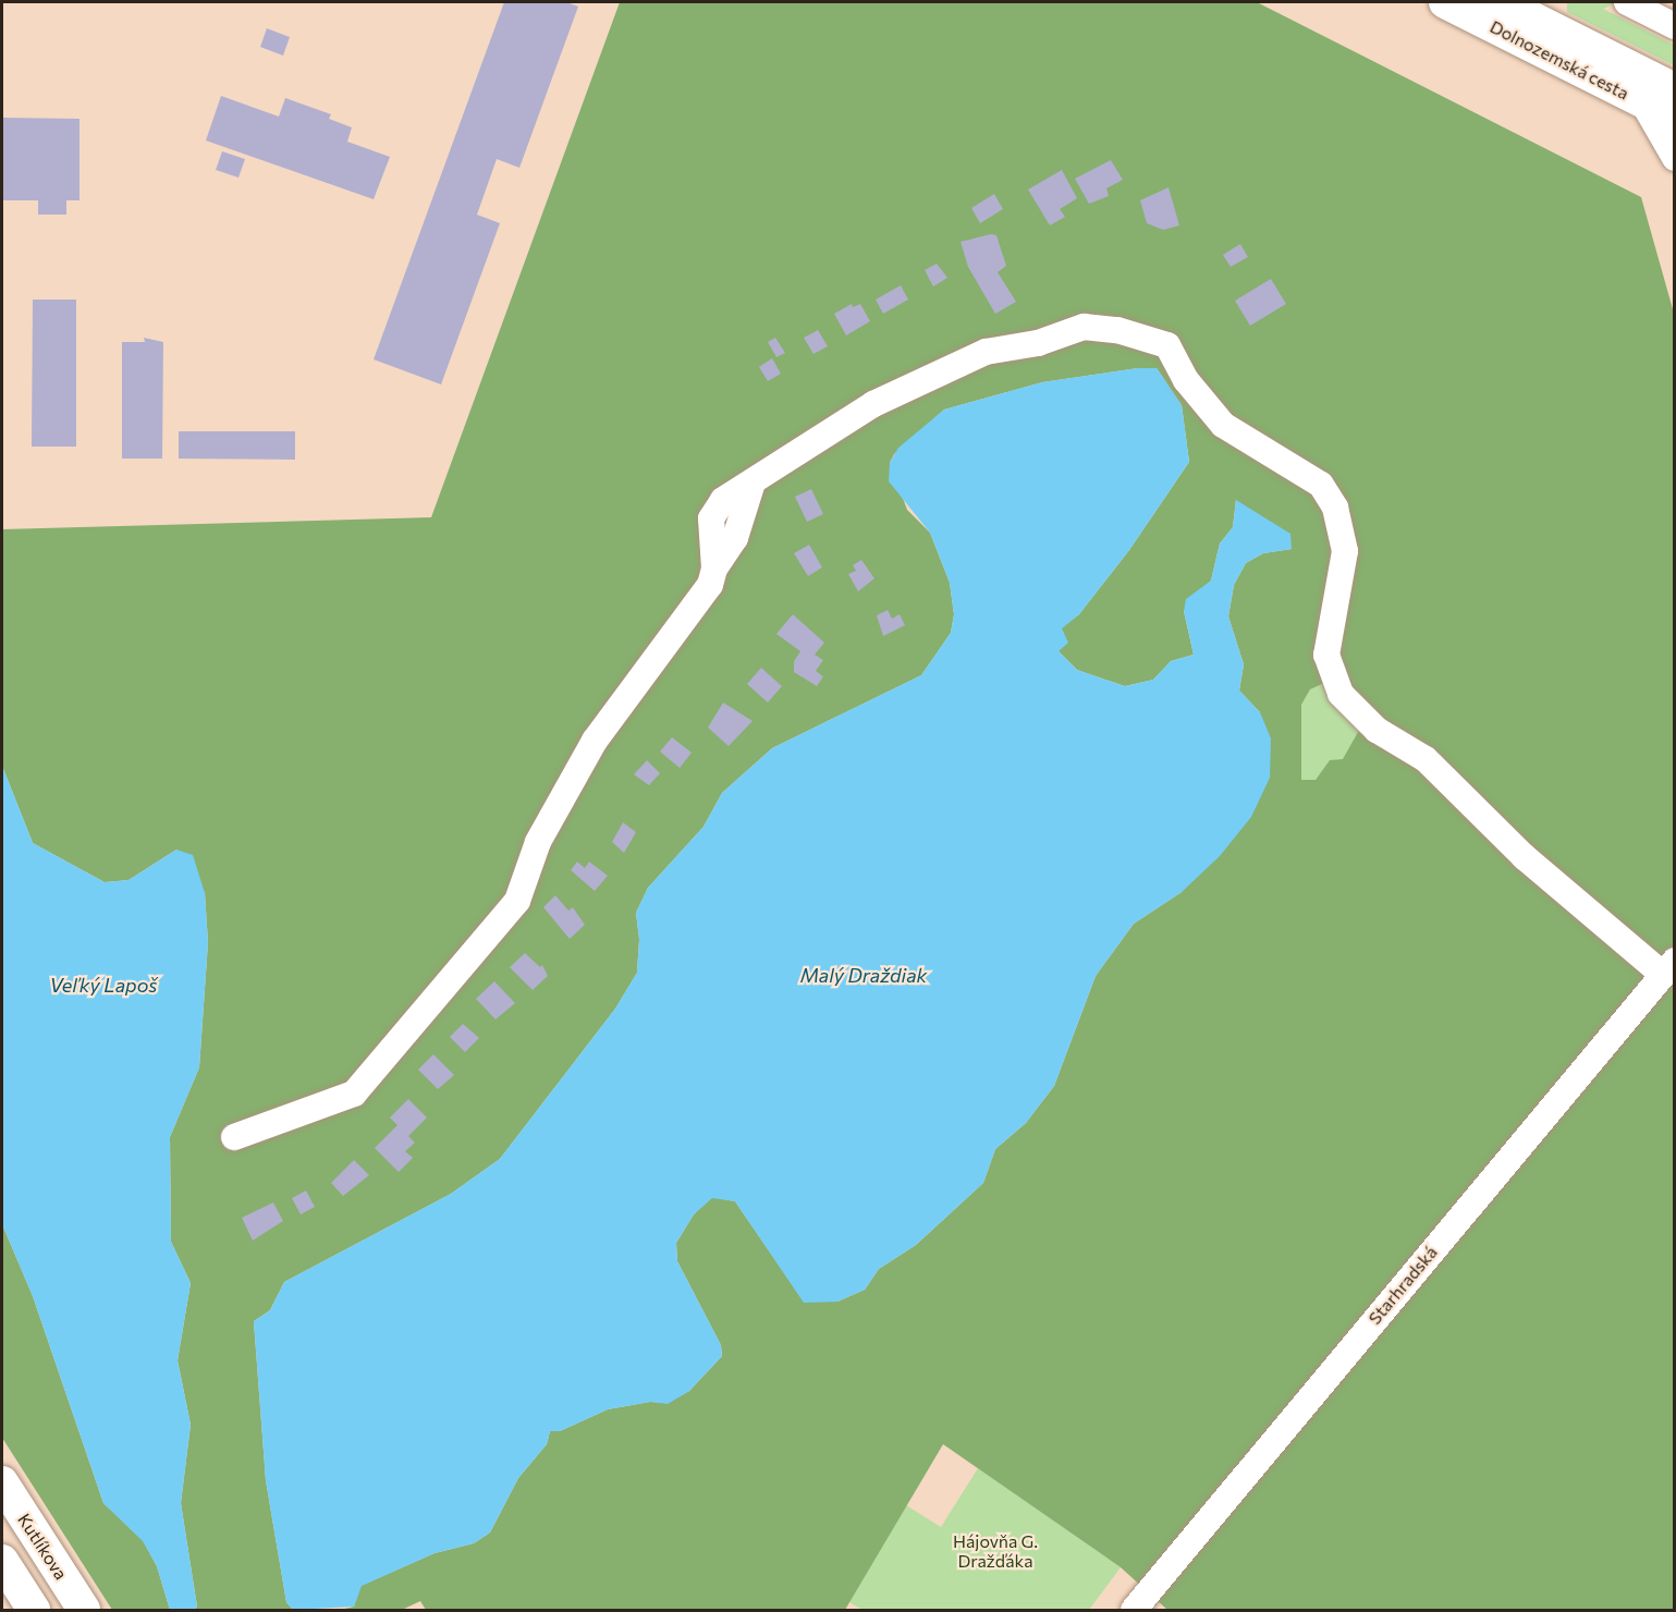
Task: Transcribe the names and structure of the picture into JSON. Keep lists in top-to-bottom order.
{
  "streets": {
    "main road": ["Dolnozemská cesta", "Kutlíkova"],
    "street": ["Starhradská"]
  },
  "water": ["Malý Draždiak", "Veľký Lapoš"],
  "parks": ["Hájovňa G. Dražďáka"]
}
